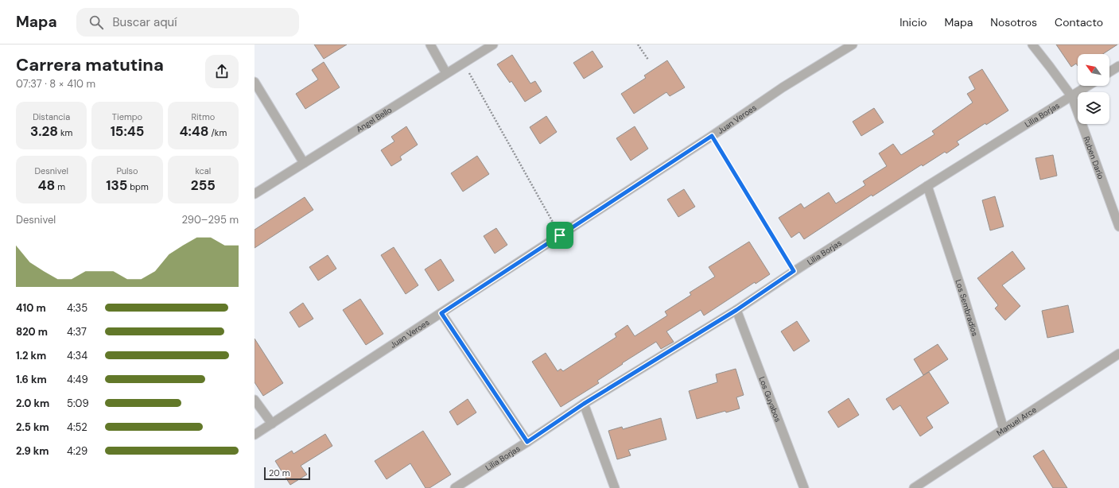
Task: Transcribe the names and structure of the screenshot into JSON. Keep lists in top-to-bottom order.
{
  "streets": {
    "street": [
      "Lilia Borjas",
      "Angel Bello",
      "Juan Veroes",
      "Ruben Darío",
      "Los Sembradíos",
      "Los Guyabos",
      "Manuel Arce"
    ]
  },
  "crossings": [
    ["Lilia Borjas", "Ruben Darío"],
    ["Lilia Borjas", "Los Sembradíos"],
    ["Lilia Borjas", "Los Guyabos"],
    ["Los Sembradíos", "Manuel Arce"]
  ],
  "scale_bar": "20 m",
  "north": "top left",
  "page": {
    "header": "Mapa",
    "search": "Buscar aquí",
    "nav": [
      "Inicio",
      "Mapa",
      "Nosotros",
      "Contacto"
    ],
    "heading": ["Carrera matutina", "07:37 · 8 × 410 m"],
    "stats": [
      ["Distancia", "3.28 km"],
      ["Tiempo", "15:45"],
      ["Ritmo", "4:48 /km"],
      ["Desnivel", "48 m"],
      ["Pulso", "135 bpm"],
      ["kcal", "255"]
    ],
    "chart": ["Desnivel", "290–295 m"],
    "list": [
      {
        "name": "410 m",
        "note": "4:35"
      },
      {
        "name": "820 m",
        "note": "4:37"
      },
      {
        "name": "1.2 km",
        "note": "4:34"
      },
      {
        "name": "1.6 km",
        "note": "4:49"
      },
      {
        "name": "2.0 km",
        "note": "5:09"
      },
      {
        "name": "2.5 km",
        "note": "4:52"
      },
      {
        "name": "2.9 km",
        "note": "4:29"
      }
    ],
    "scale": "20 m"
  }
}
